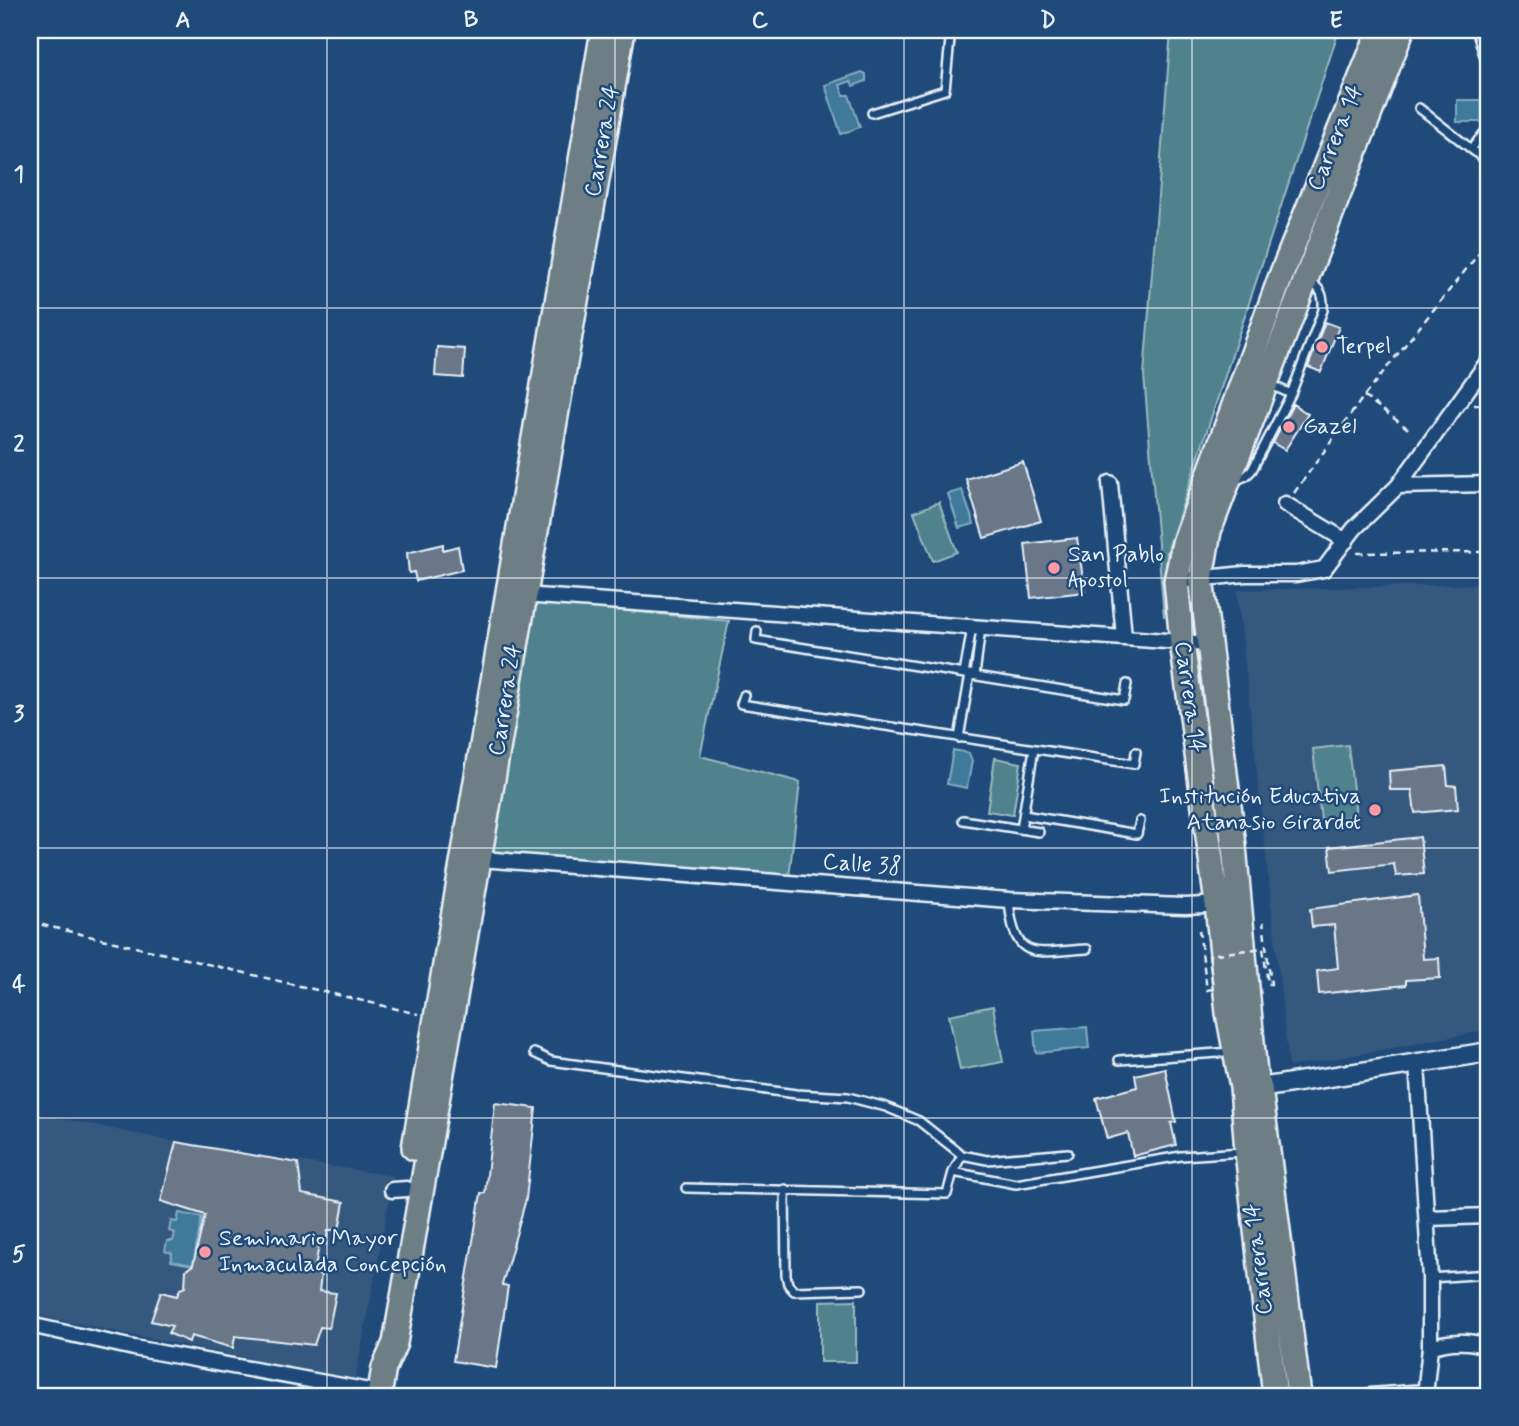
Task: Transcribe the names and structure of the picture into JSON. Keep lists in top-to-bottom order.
{
  "streets": {
    "main road": ["Carrera 14", "Carrera 24"],
    "street": ["Calle 38"]
  },
  "crossings": [
    ["Carrera 14", "Calle 38"],
    ["Carrera 24", "Calle 38"]
  ],
  "places": [
    "Terpel",
    "Gazel",
    "San Pablo Apostol",
    "Institución Educativa Atanasio Girardot",
    "Seminario Mayor Inmaculada Concepción"
  ],
  "grid": {
    "columns": [
      "A",
      "B",
      "C",
      "D",
      "E"
    ],
    "rows": [
      "1",
      "2",
      "3",
      "4",
      "5"
    ]
  }
}
